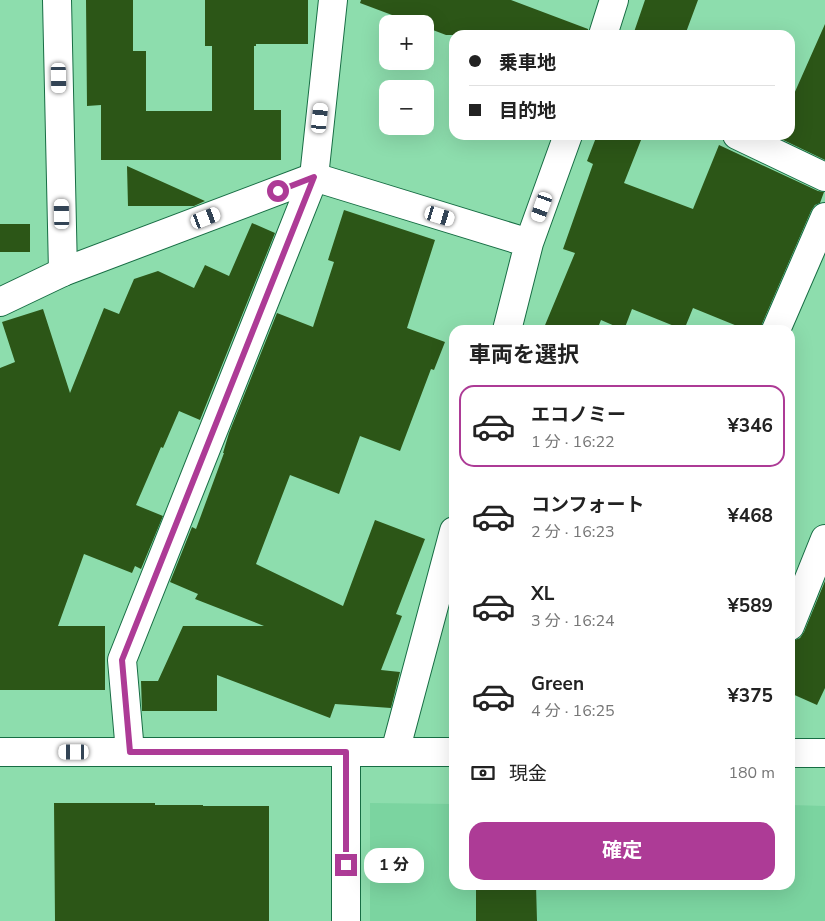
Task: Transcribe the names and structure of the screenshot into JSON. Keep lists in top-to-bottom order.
{
  "page": {
    "map_buttons": ["+", "−"],
    "banner": ["乗車地", "目的地"],
    "heading": "車両を選択",
    "list": [
      {
        "name": "エコノミー",
        "note": "1 分 · 16:22",
        "value": "¥346"
      },
      {
        "name": "コンフォート",
        "note": "2 分 · 16:23",
        "value": "¥468"
      },
      {
        "name": "XL",
        "note": "3 分 · 16:24",
        "value": "¥589"
      },
      {
        "name": "Green",
        "note": "4 分 · 16:25",
        "value": "¥375"
      }
    ],
    "pay": ["現金", "180 m"],
    "buttons": "確定",
    "bubble": "1 分"
  }
}
